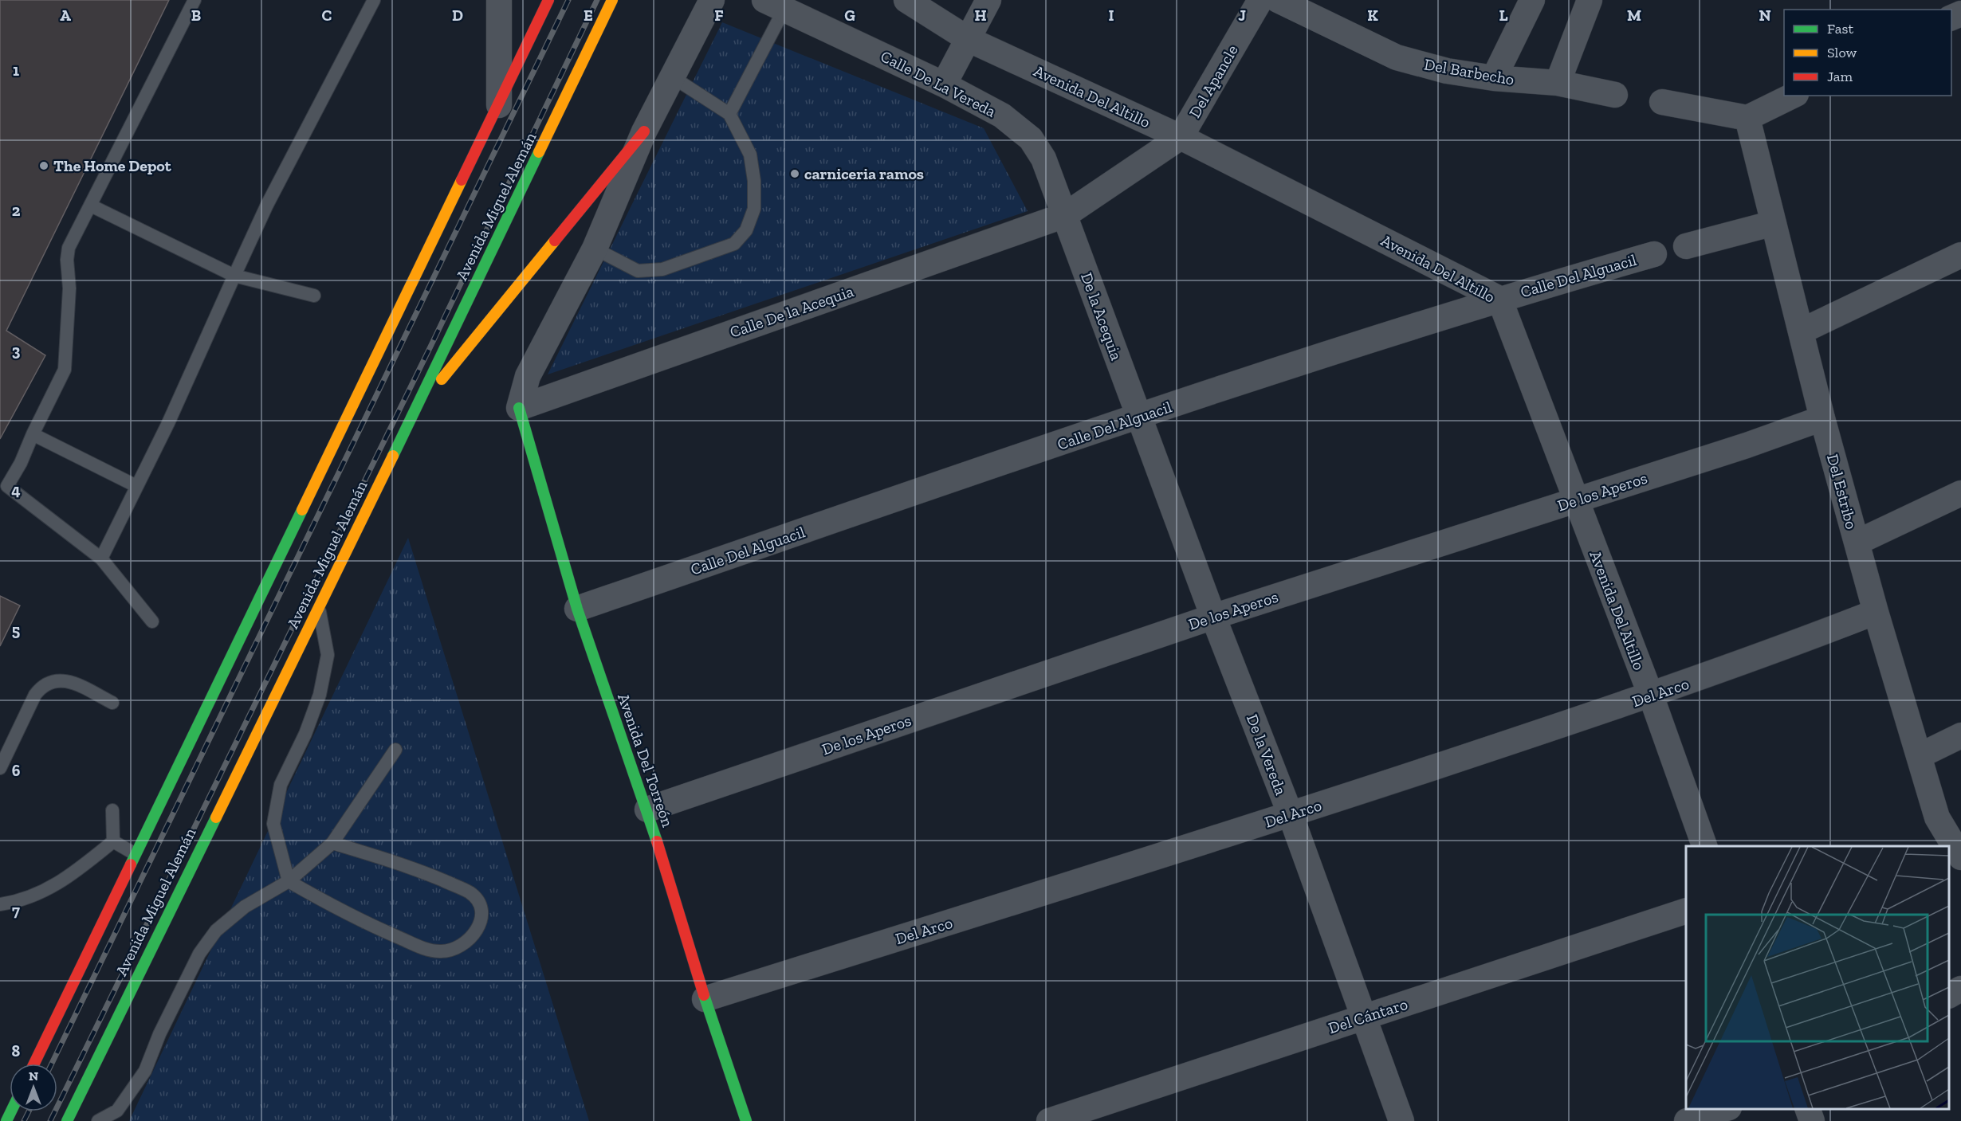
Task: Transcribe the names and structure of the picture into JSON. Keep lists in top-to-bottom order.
{
  "streets": {
    "main road": ["Avenida Miguel Alemán", "Avenida Del Torreón"],
    "street": [
      "Del Barbecho",
      "Del Apancle",
      "Calle De La Vereda",
      "Avenida Del Altillo",
      "Calle Del Alguacil",
      "Calle De la Acequia",
      "De la Acequia",
      "De los Aperos",
      "Del Estribo",
      "Del Arco",
      "De la Vereda",
      "Del Cántaro"
    ]
  },
  "crossings": [
    ["Del Apancle", "Avenida Del Altillo"],
    ["Del Apancle", "Calle De la Acequia"],
    ["Calle De La Vereda", "Calle De la Acequia"],
    ["Calle De La Vereda", "De la Acequia"],
    ["Avenida Del Altillo", "Calle Del Alguacil"],
    ["Avenida Del Altillo", "Calle De la Acequia"],
    ["Avenida Del Altillo", "De los Aperos"],
    ["Avenida Del Altillo", "Del Arco"],
    ["Calle Del Alguacil", "De la Acequia"],
    ["Calle Del Alguacil", "De la Vereda"],
    ["Calle Del Alguacil", "Avenida Del Torreón"],
    ["Calle De la Acequia", "De la Acequia"],
    ["Calle De la Acequia", "Avenida Del Torreón"],
    ["De la Acequia", "De la Vereda"],
    ["De los Aperos", "Del Estribo"],
    ["De los Aperos", "De la Vereda"],
    ["De los Aperos", "Avenida Del Torreón"],
    ["Del Estribo", "Del Arco"],
    ["Del Arco", "De la Vereda"],
    ["Del Arco", "Avenida Del Torreón"],
    ["De la Vereda", "Del Cántaro"]
  ],
  "places": ["The Home Depot", "carniceria ramos"],
  "legend": ["Fast", "Slow", "Jam"],
  "north": "top",
  "grid": {
    "columns": [
      "A",
      "B",
      "C",
      "D",
      "E",
      "F",
      "G",
      "H",
      "I",
      "J",
      "K",
      "L",
      "M",
      "N"
    ],
    "rows": [
      "1",
      "2",
      "3",
      "4",
      "5",
      "6",
      "7",
      "8"
    ]
  }
}
